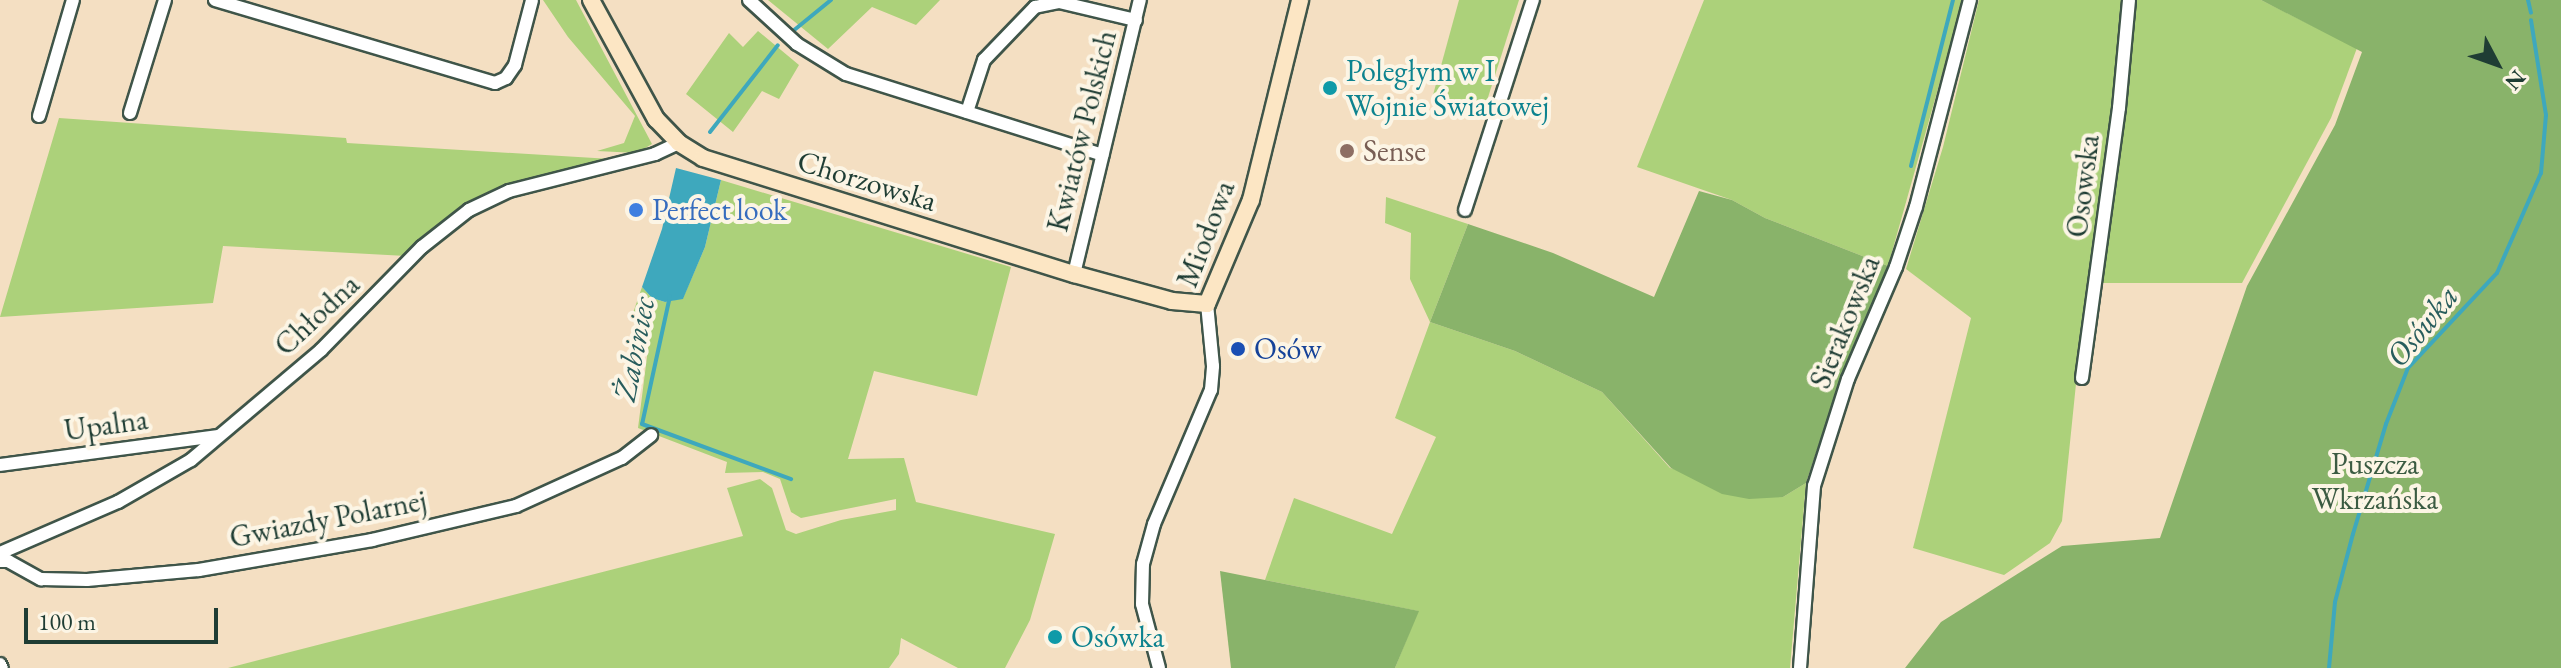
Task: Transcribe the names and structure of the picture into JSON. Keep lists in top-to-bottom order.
{
  "streets": {
    "street": [
      "Kwiatów Polskich",
      "Chorzowska",
      "Osowska",
      "Miodowa",
      "Chłodna",
      "Sierakowska",
      "Upalna",
      "Gwiazdy Polarnej"
    ]
  },
  "crossings": [
    ["Kwiatów Polskich", "Chorzowska"],
    ["Chorzowska", "Miodowa"],
    ["Chorzowska", "Chłodna"],
    ["Chłodna", "Upalna"]
  ],
  "water": ["Osówka", "Żabiniec"],
  "parks": ["Puszcza Wkrzańska"],
  "places": [
    "Poległym w I Wojnie Światowej",
    "Sense",
    "Perfect look",
    "Osów",
    "Osówka"
  ],
  "scale_bar": "100 m",
  "north": "bottom right"
}
